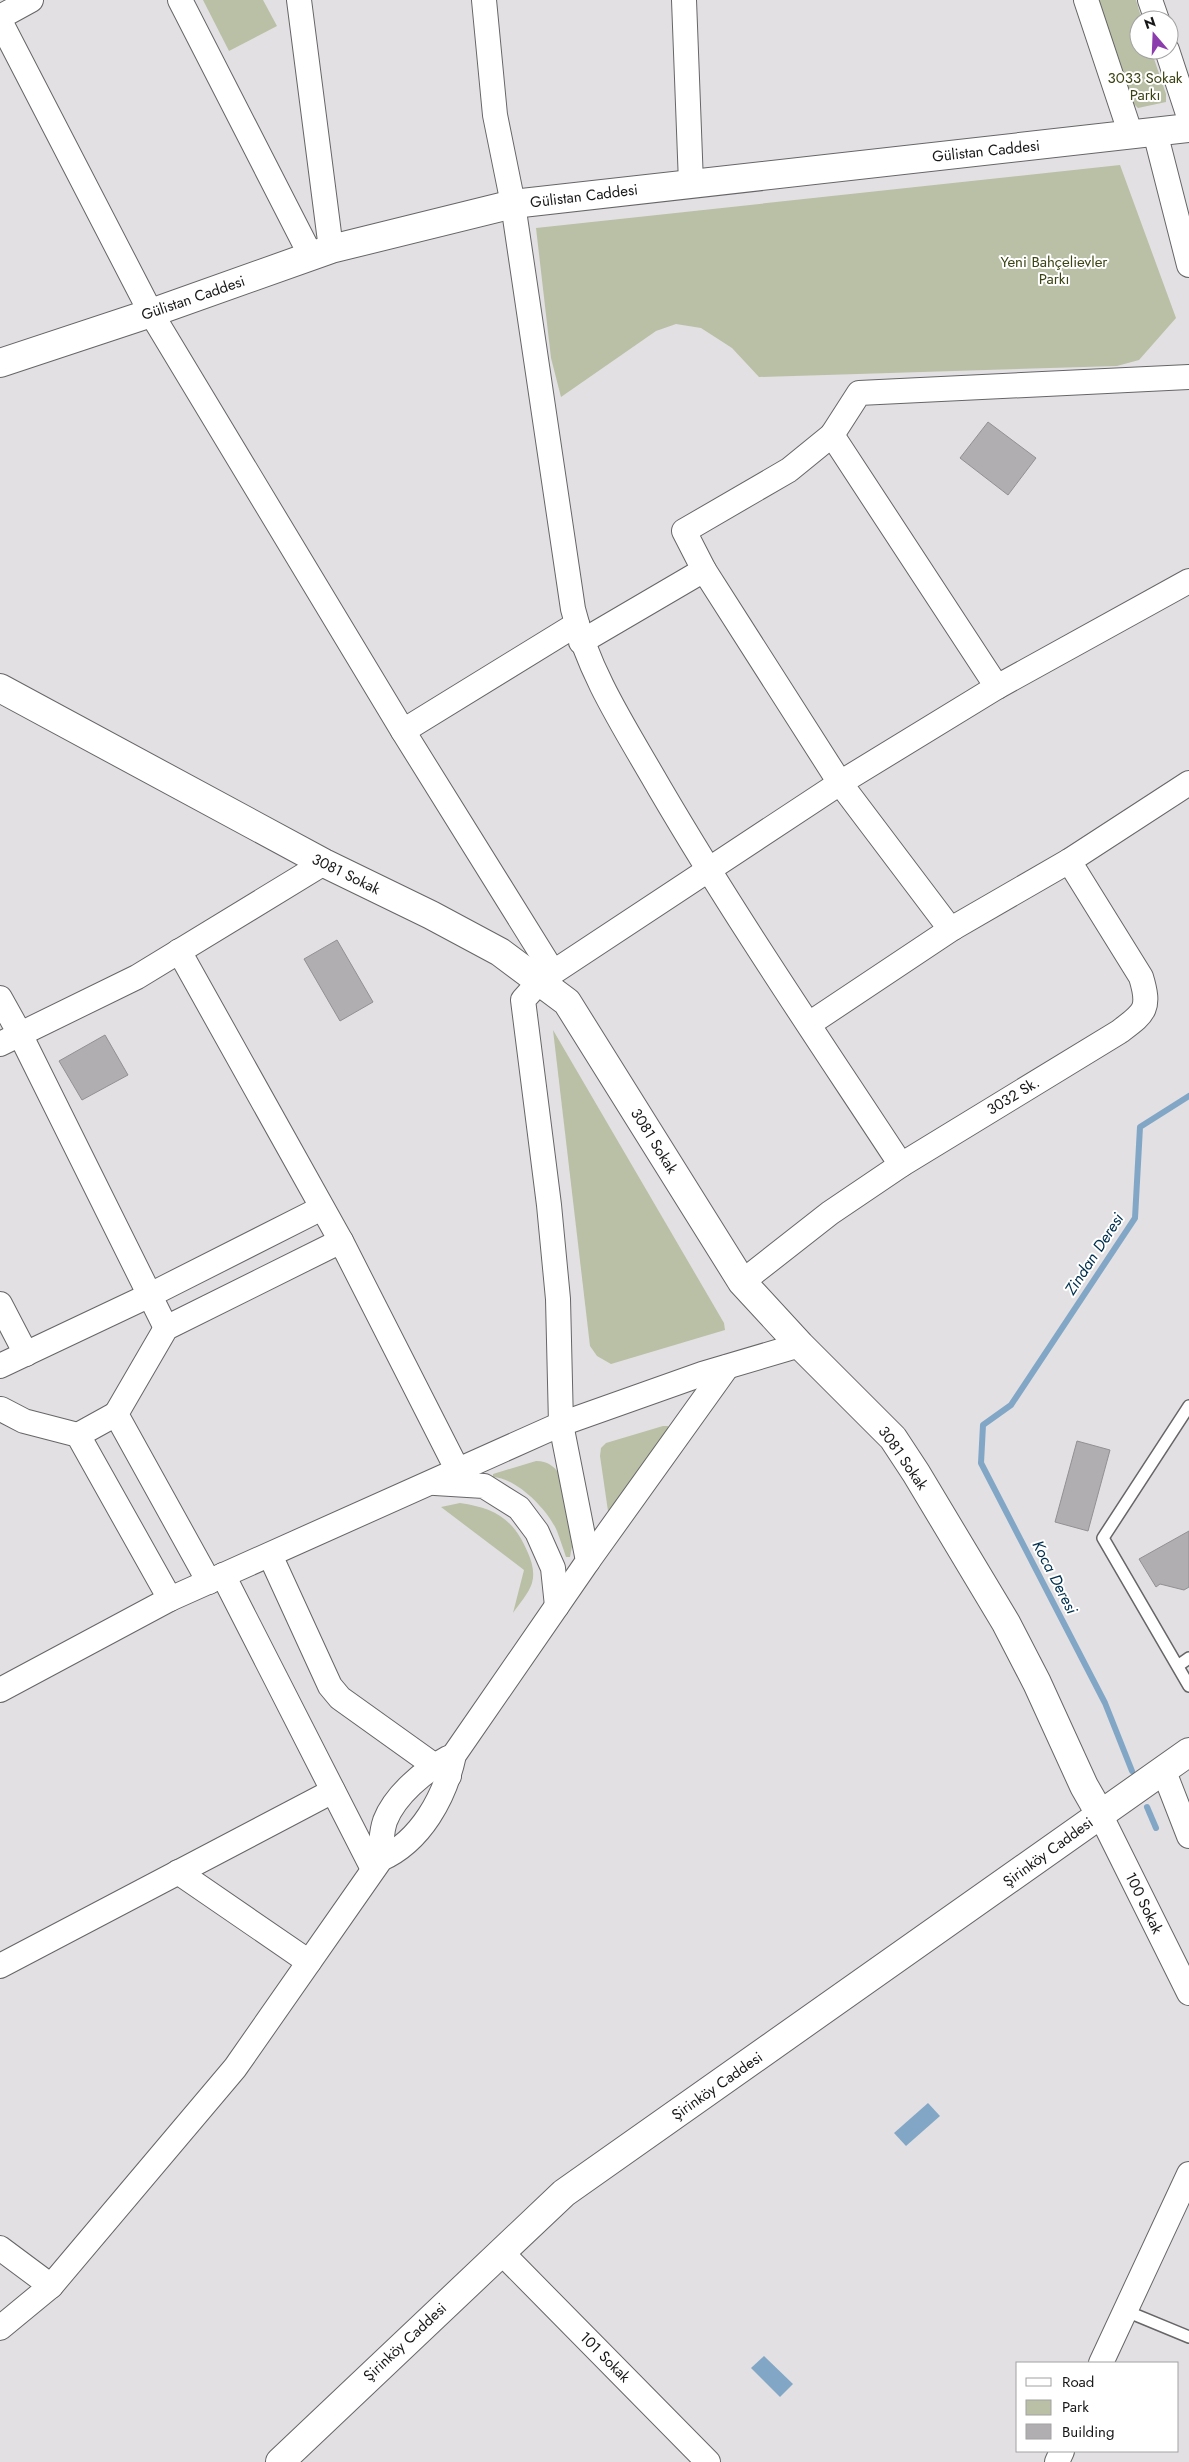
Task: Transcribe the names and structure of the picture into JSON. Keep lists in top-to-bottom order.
{
  "streets": {
    "street": [
      "Gülistan Caddesi",
      "3081 Sokak",
      "3032 Sk.",
      "Şirinköy Caddesi",
      "100 Sokak",
      "101 Sokak"
    ]
  },
  "crossings": [
    ["3081 Sokak", "3032 Sk."],
    ["3081 Sokak", "Şirinköy Caddesi"],
    ["3081 Sokak", "100 Sokak"],
    ["Şirinköy Caddesi", "100 Sokak"],
    ["Şirinköy Caddesi", "101 Sokak"]
  ],
  "water": ["Zindan Deresi", "Koca Deresi"],
  "parks": ["3033 Sokak Parkı", "Yeni Bahçelievler Parkı"],
  "legend": ["Road", "Park", "Building"],
  "north": "top"
}
